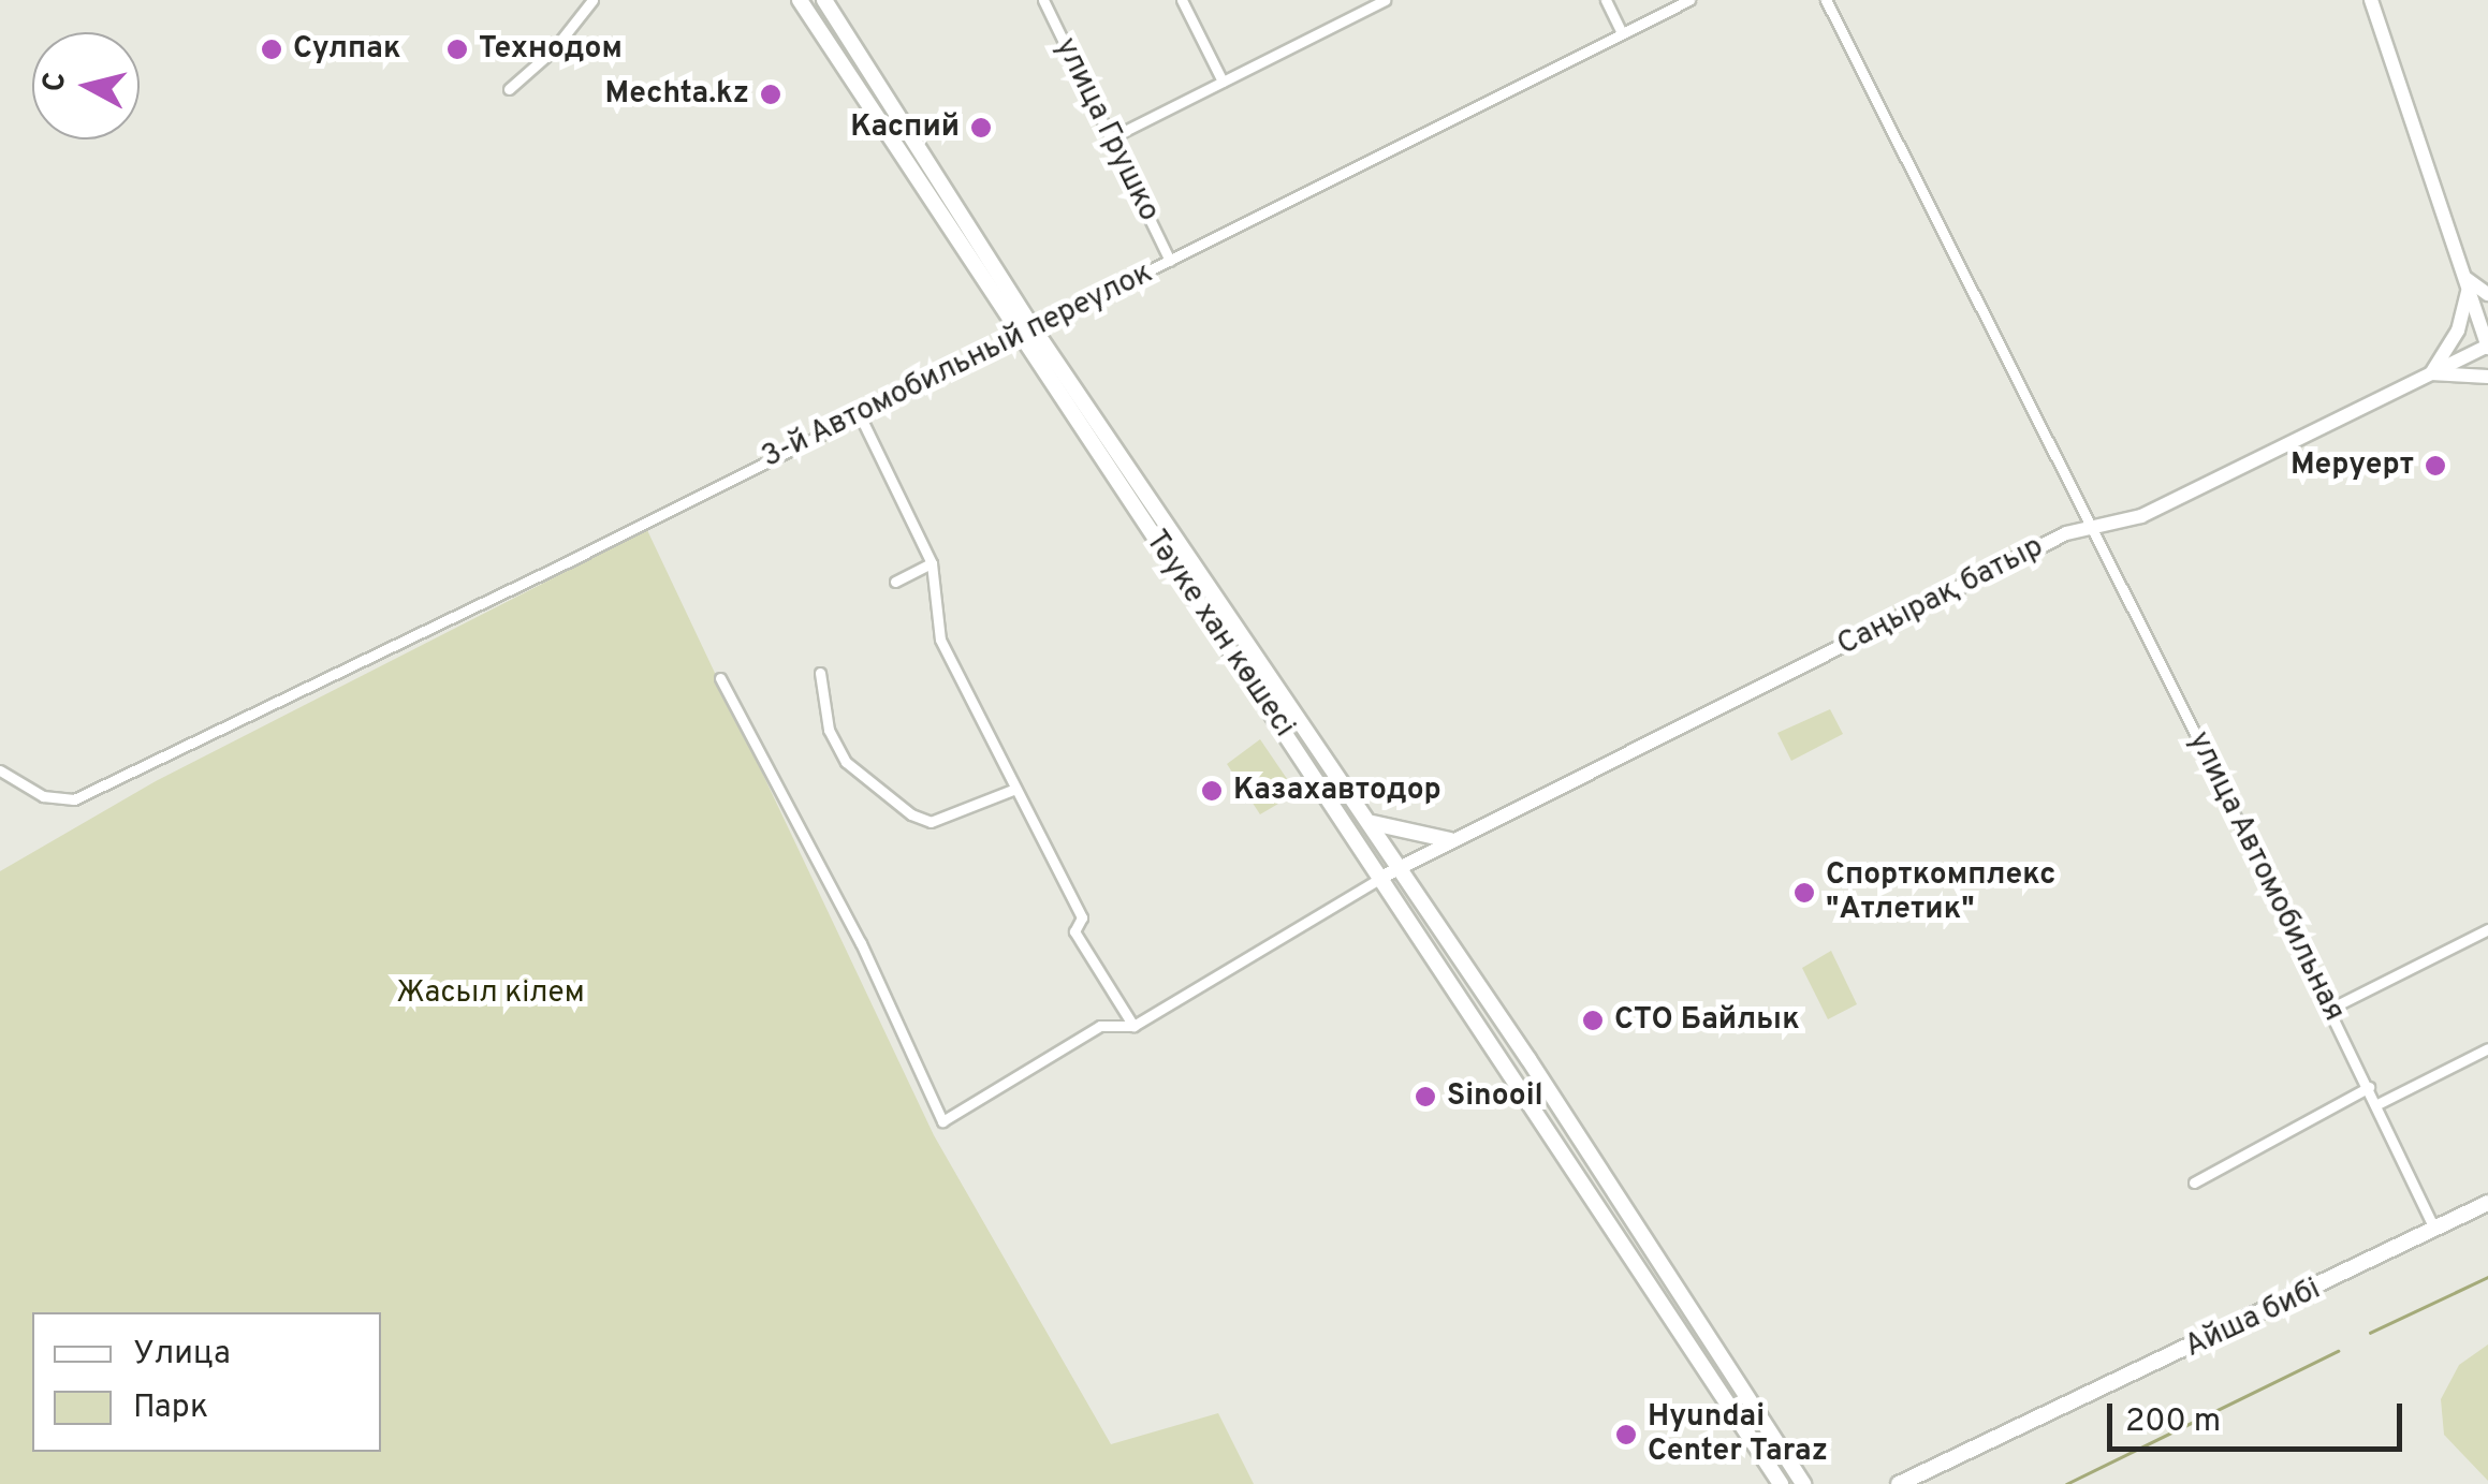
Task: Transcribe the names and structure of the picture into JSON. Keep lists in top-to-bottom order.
{
  "streets": {
    "main road": ["Тәуке хан көшесі", "Айша бибі"],
    "street": [
      "улица Грушко",
      "3-й Автомобильный переулок",
      "Саңырақ батыр",
      "улица Автомобильная"
    ]
  },
  "crossings": [
    ["улица Грушко", "3-й Автомобильный переулок"],
    ["3-й Автомобильный переулок", "Тәуке хан көшесі"],
    ["Саңырақ батыр", "Тәуке хан көшесі"],
    ["Саңырақ батыр", "улица Автомобильная"],
    ["улица Автомобильная", "Айша бибі"]
  ],
  "parks": ["Жасыл кілем"],
  "places": [
    "Сулпак",
    "Технодом",
    "Mechta.kz",
    "Каспий",
    "Меруерт",
    "Казахавтодор",
    "Спорткомплекс \"Атлетик\"",
    "СТО Байлык",
    "Sinooil",
    "Hyundai Center Taraz"
  ],
  "legend": ["Улица", "Парк"],
  "scale_bar": "200 m",
  "north": "left"
}
